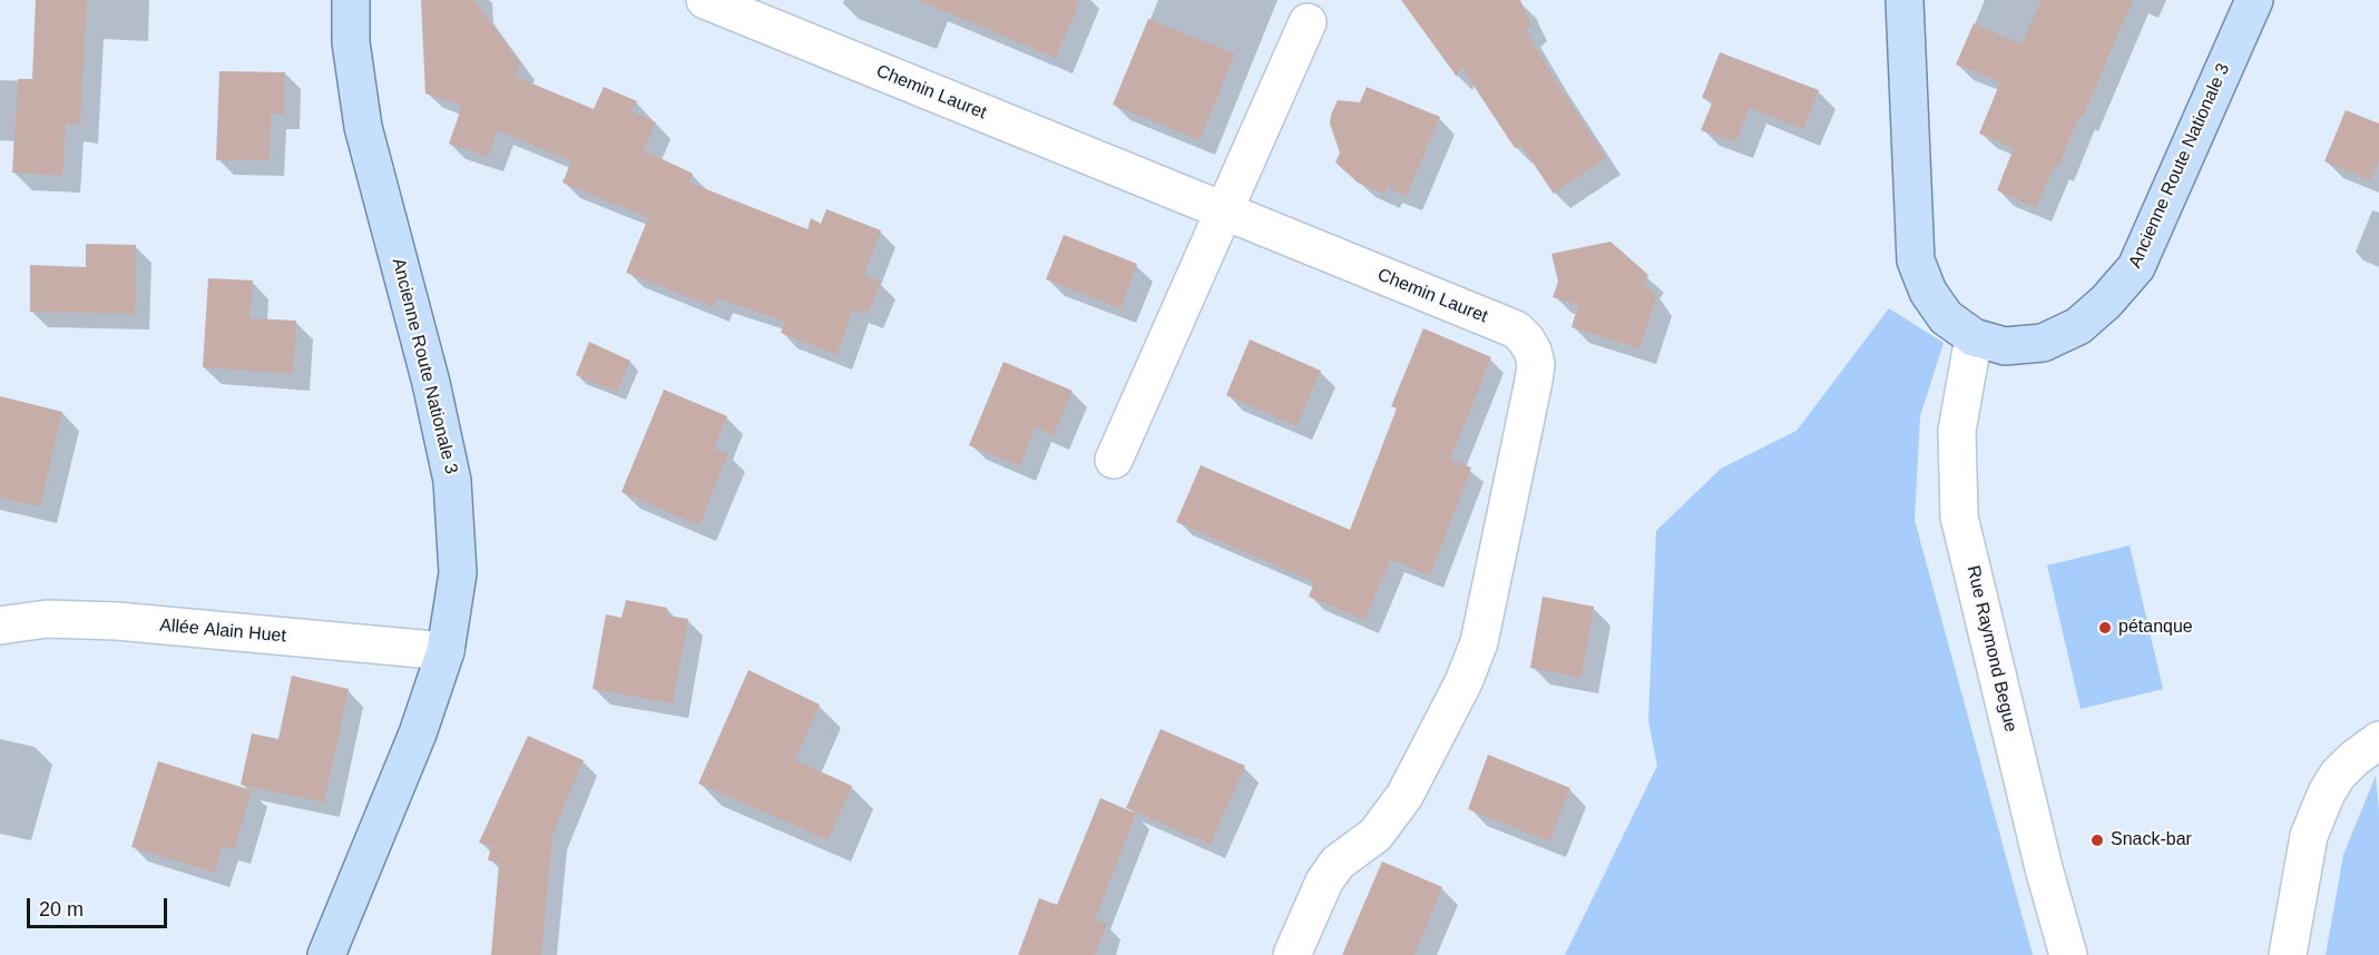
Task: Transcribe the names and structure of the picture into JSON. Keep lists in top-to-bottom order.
{
  "streets": {
    "main road": ["Ancienne Route Nationale 3"],
    "street": ["Chemin Lauret", "Allée Alain Huet", "Rue Raymond Begue"]
  },
  "crossings": [
    ["Ancienne Route Nationale 3", "Allée Alain Huet"],
    ["Ancienne Route Nationale 3", "Rue Raymond Begue"]
  ],
  "places": ["pétanque", "Snack-bar"],
  "scale_bar": "20 m"
}
